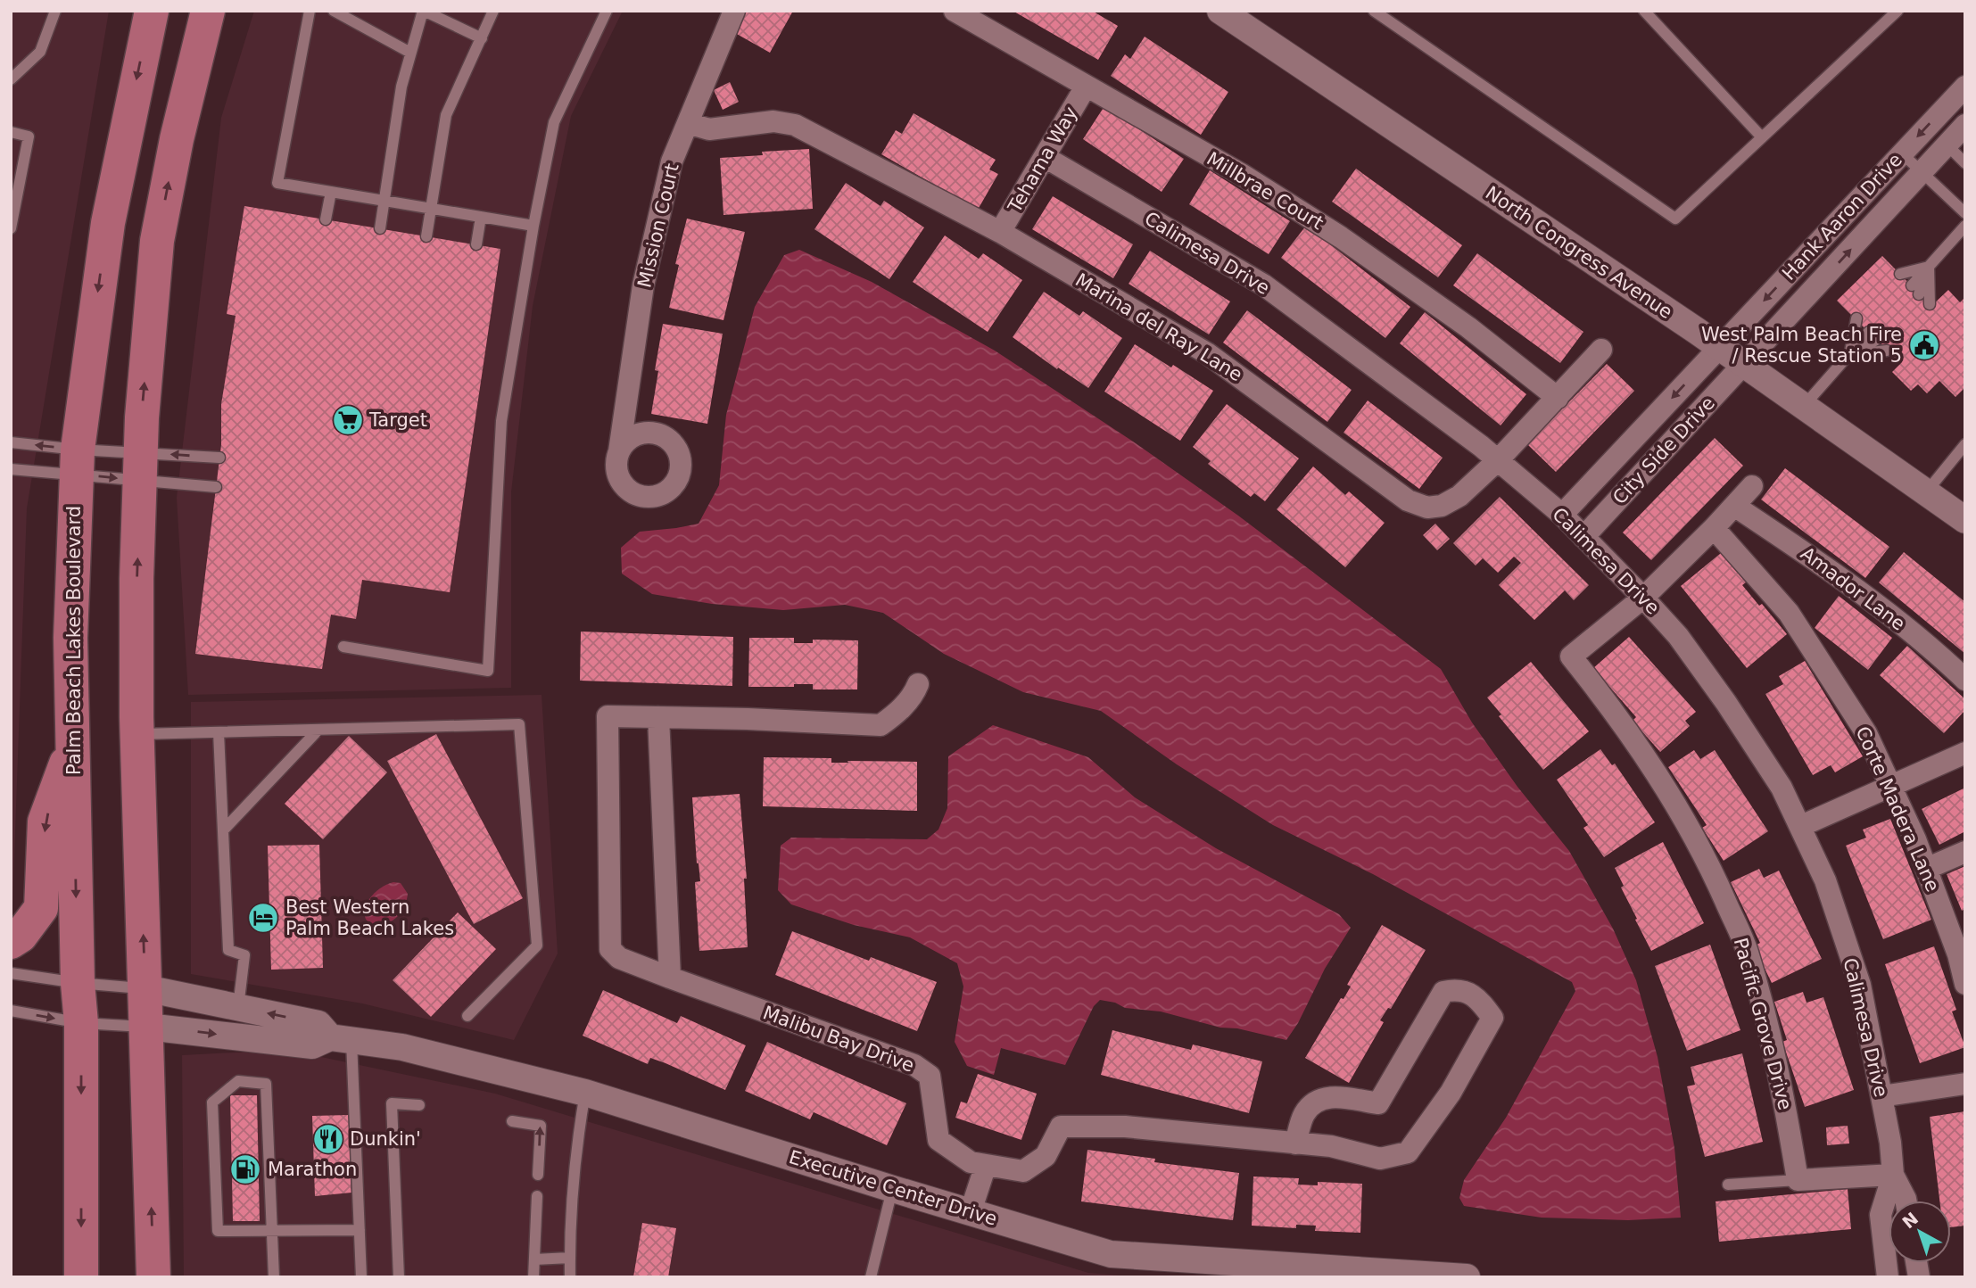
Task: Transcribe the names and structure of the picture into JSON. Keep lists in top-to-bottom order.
{
  "streets": {
    "main road": ["Palm Beach Lakes Boulevard"],
    "street": [
      "Tehama Way",
      "Millbrae Court",
      "Hank Aaron Drive",
      "Mission Court",
      "North Congress Avenue",
      "Calimesa Drive",
      "Marina del Ray Lane",
      "City Side Drive",
      "Amador Lane",
      "Corte Madera Lane",
      "Pacific Grove Drive",
      "Malibu Bay Drive",
      "Executive Center Drive"
    ]
  },
  "crossings": [
    ["Tehama Way", "Millbrae Court"],
    ["Tehama Way", "Calimesa Drive"],
    ["Tehama Way", "Marina del Ray Lane"],
    ["Millbrae Court", "Marina del Ray Lane"],
    ["Hank Aaron Drive", "North Congress Avenue"],
    ["Hank Aaron Drive", "City Side Drive"],
    ["Mission Court", "Marina del Ray Lane"],
    ["North Congress Avenue", "City Side Drive"],
    ["Calimesa Drive", "Marina del Ray Lane"],
    ["Calimesa Drive", "City Side Drive"],
    ["Calimesa Drive", "Pacific Grove Drive"],
    ["Amador Lane", "Pacific Grove Drive"],
    ["Corte Madera Lane", "Pacific Grove Drive"]
  ],
  "places": {
    "public building": ["West Palm Beach Fire / Rescue Station 5"],
    "supermarket": ["Target"],
    "hotel": ["Best Western Palm Beach Lakes"],
    "restaurant": ["Dunkin'"],
    "fuel station": ["Marathon"]
  },
  "north": "top left"
}
